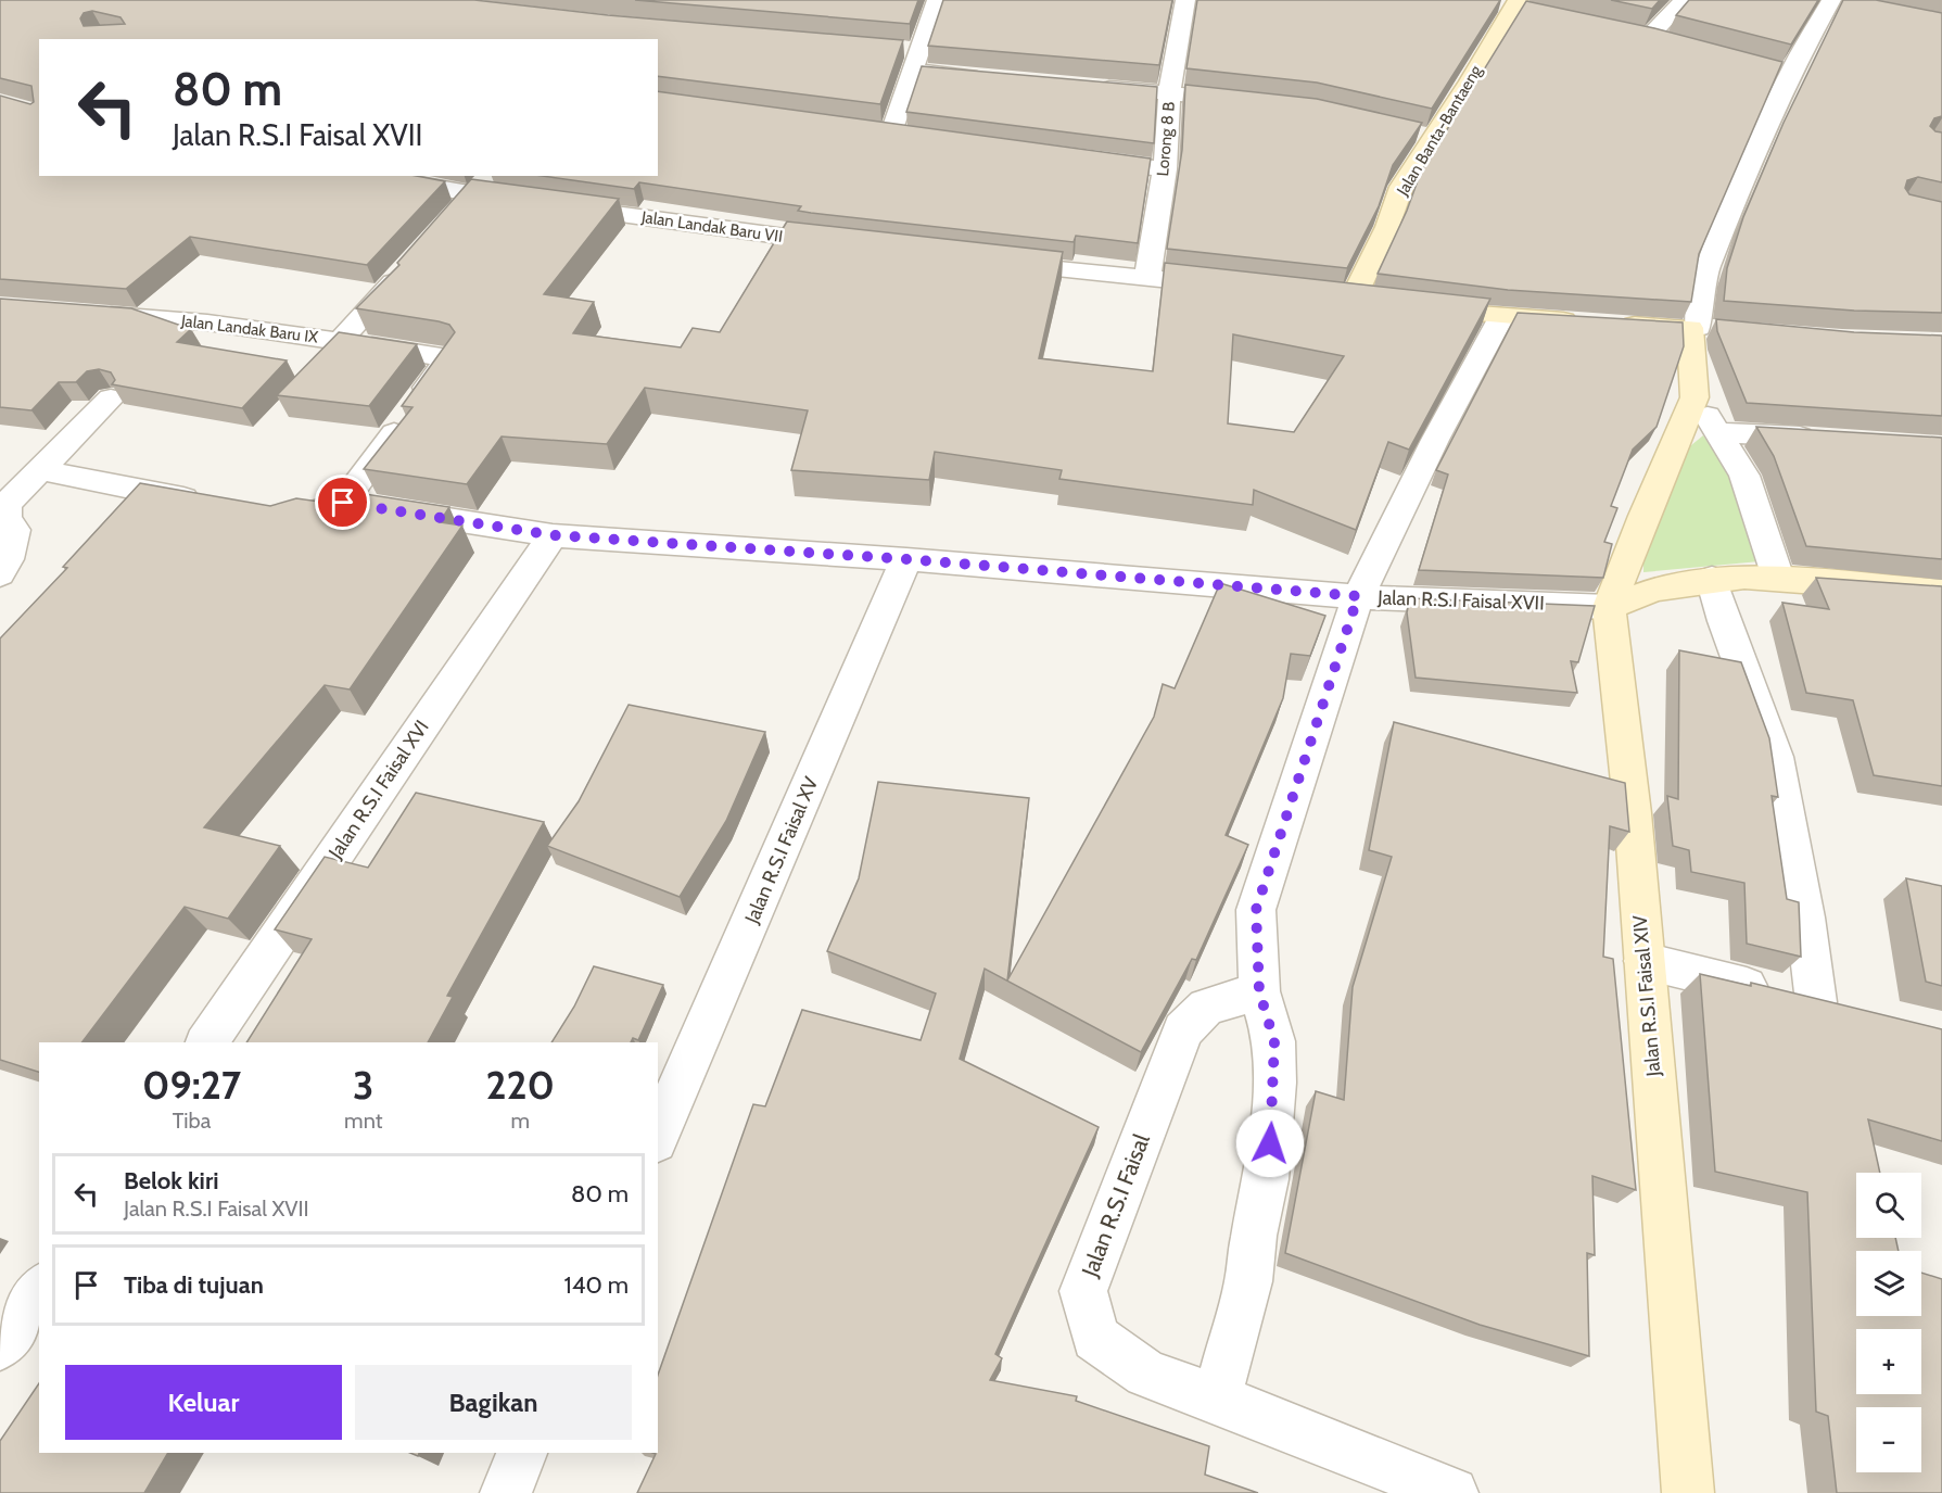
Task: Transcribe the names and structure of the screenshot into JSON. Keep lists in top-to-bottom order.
{
  "streets": {
    "street": [
      "Jalan Banta-Bantaeng",
      "Lorong 8 B",
      "Jalan Landak Baru VII",
      "Jalan Landak Baru IX",
      "Jalan R.S.I Faisal XVII",
      "Jalan R.S.I Faisal XVI",
      "Jalan R.S.I Faisal XV",
      "Jalan R.S.I Faisal XIV",
      "Jalan R.S.I Faisal"
    ]
  },
  "crossings": [
    ["Jalan R.S.I Faisal XVII", "Jalan R.S.I Faisal XVI"],
    ["Jalan R.S.I Faisal XVII", "Jalan R.S.I Faisal XV"],
    ["Jalan R.S.I Faisal XVII", "Jalan R.S.I Faisal XIV"]
  ],
  "page": {
    "turn": ["80 m", "Jalan R.S.I Faisal XVII"],
    "eta": [
      "09:27",
      "Tiba",
      "3",
      "mnt",
      "220",
      "m"
    ],
    "list": [
      {
        "name": "Belok kiri",
        "note": "Jalan R.S.I Faisal XVII",
        "value": "80 m"
      },
      {
        "name": "Tiba di tujuan",
        "value": "140 m"
      }
    ],
    "map_buttons": ["+", "−"],
    "buttons": ["Keluar", "Bagikan"]
  }
}
